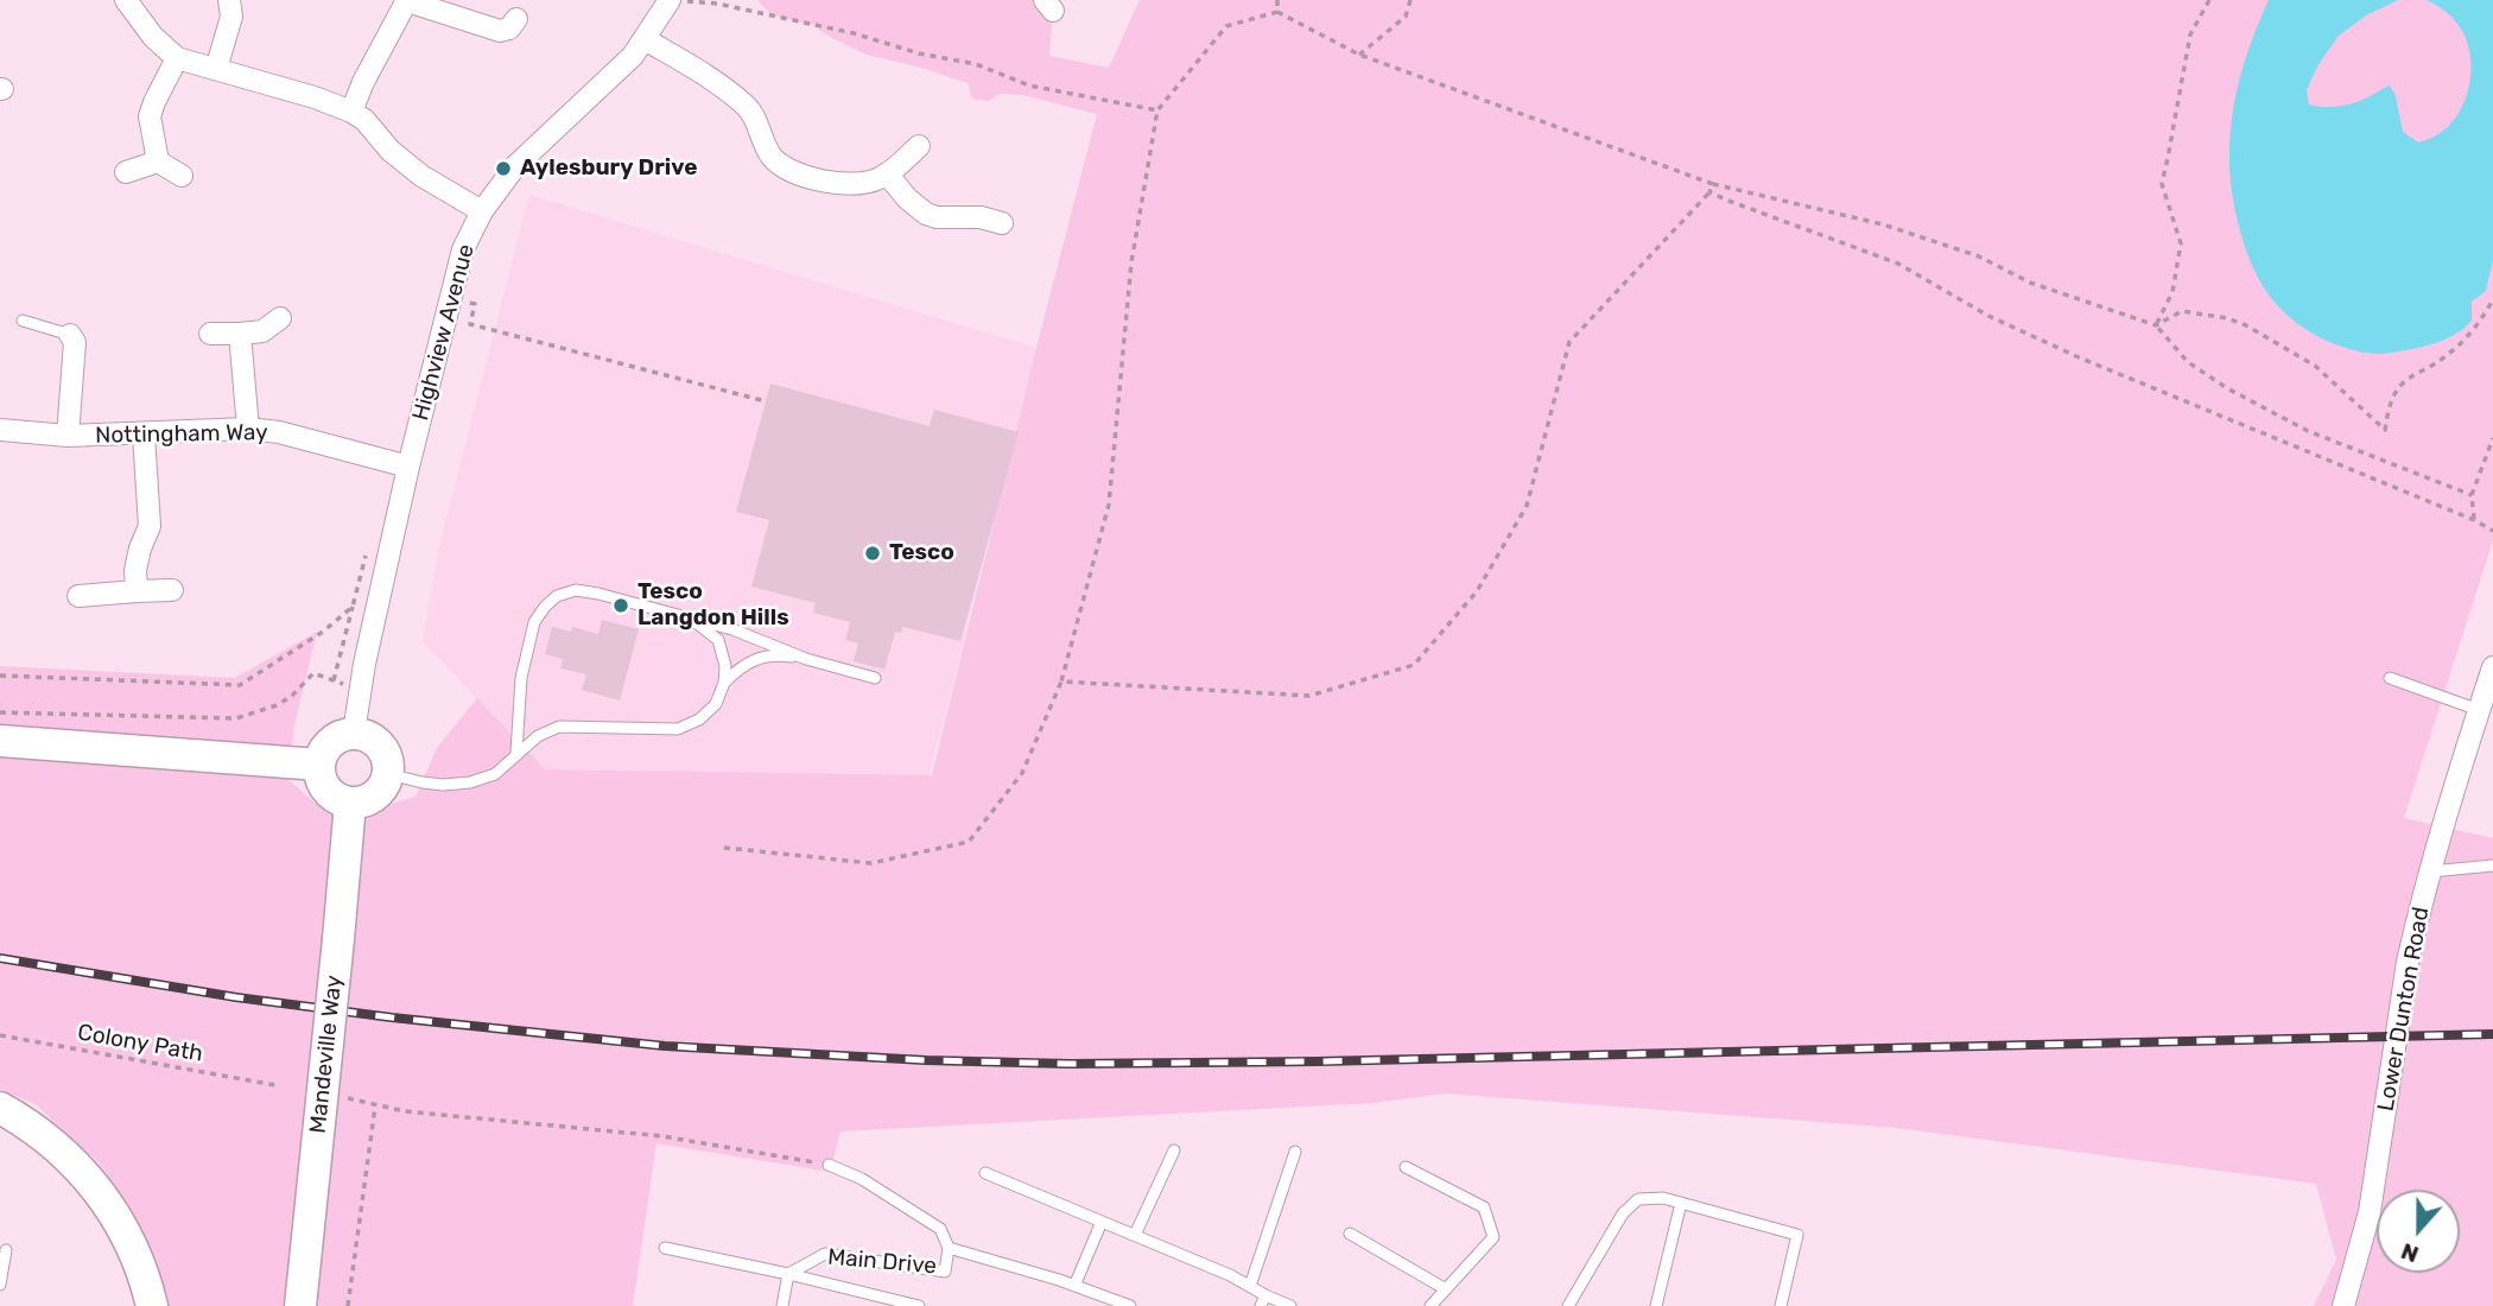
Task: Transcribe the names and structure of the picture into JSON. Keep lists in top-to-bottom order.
{
  "streets": {
    "main road": ["Mandeville Way"],
    "street": ["Highview Avenue", "Nottingham Way", "Lower Dunton Road"],
    "lane": ["Main Drive"],
    "path": ["Colony Path"]
  },
  "crossings": [
    ["Highview Avenue", "Nottingham Way"],
    ["Highview Avenue", "Mandeville Way"]
  ],
  "places": ["Aylesbury Drive", "Tesco", "Tesco Langdon Hills"],
  "north": "bottom"
}
